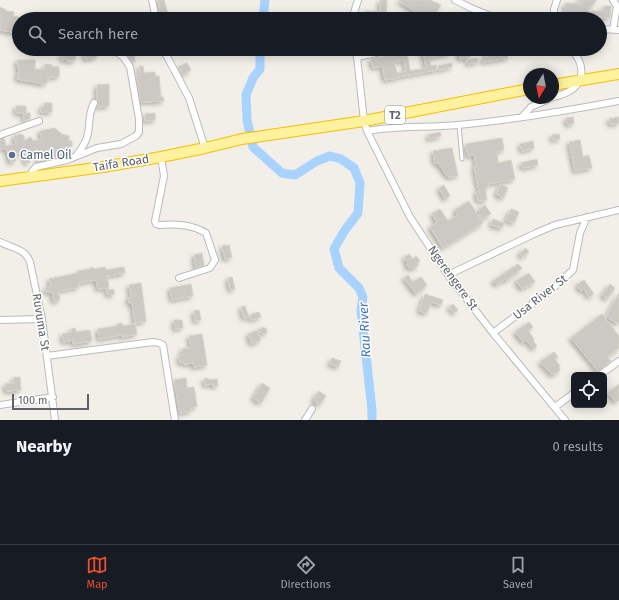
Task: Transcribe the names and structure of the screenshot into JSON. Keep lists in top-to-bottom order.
{
  "streets": {
    "highway": ["T2", "Taifa Road"],
    "street": ["Ngerengere St", "Usa River St", "Ruvuma St"]
  },
  "crossings": [
    ["T2", "Taifa Road"],
    ["T2", "Ngerengere St"],
    ["Taifa Road", "Ngerengere St"],
    ["Ngerengere St", "Usa River St"]
  ],
  "water": ["Rau River"],
  "places": ["Camel Oil"],
  "scale_bar": "100 m",
  "north": "bottom",
  "page": {
    "search": "Search here",
    "scale": "100 m",
    "heading": ["Nearby", "0 results"],
    "nav": ["Map", "Directions", "Saved"]
  }
}
